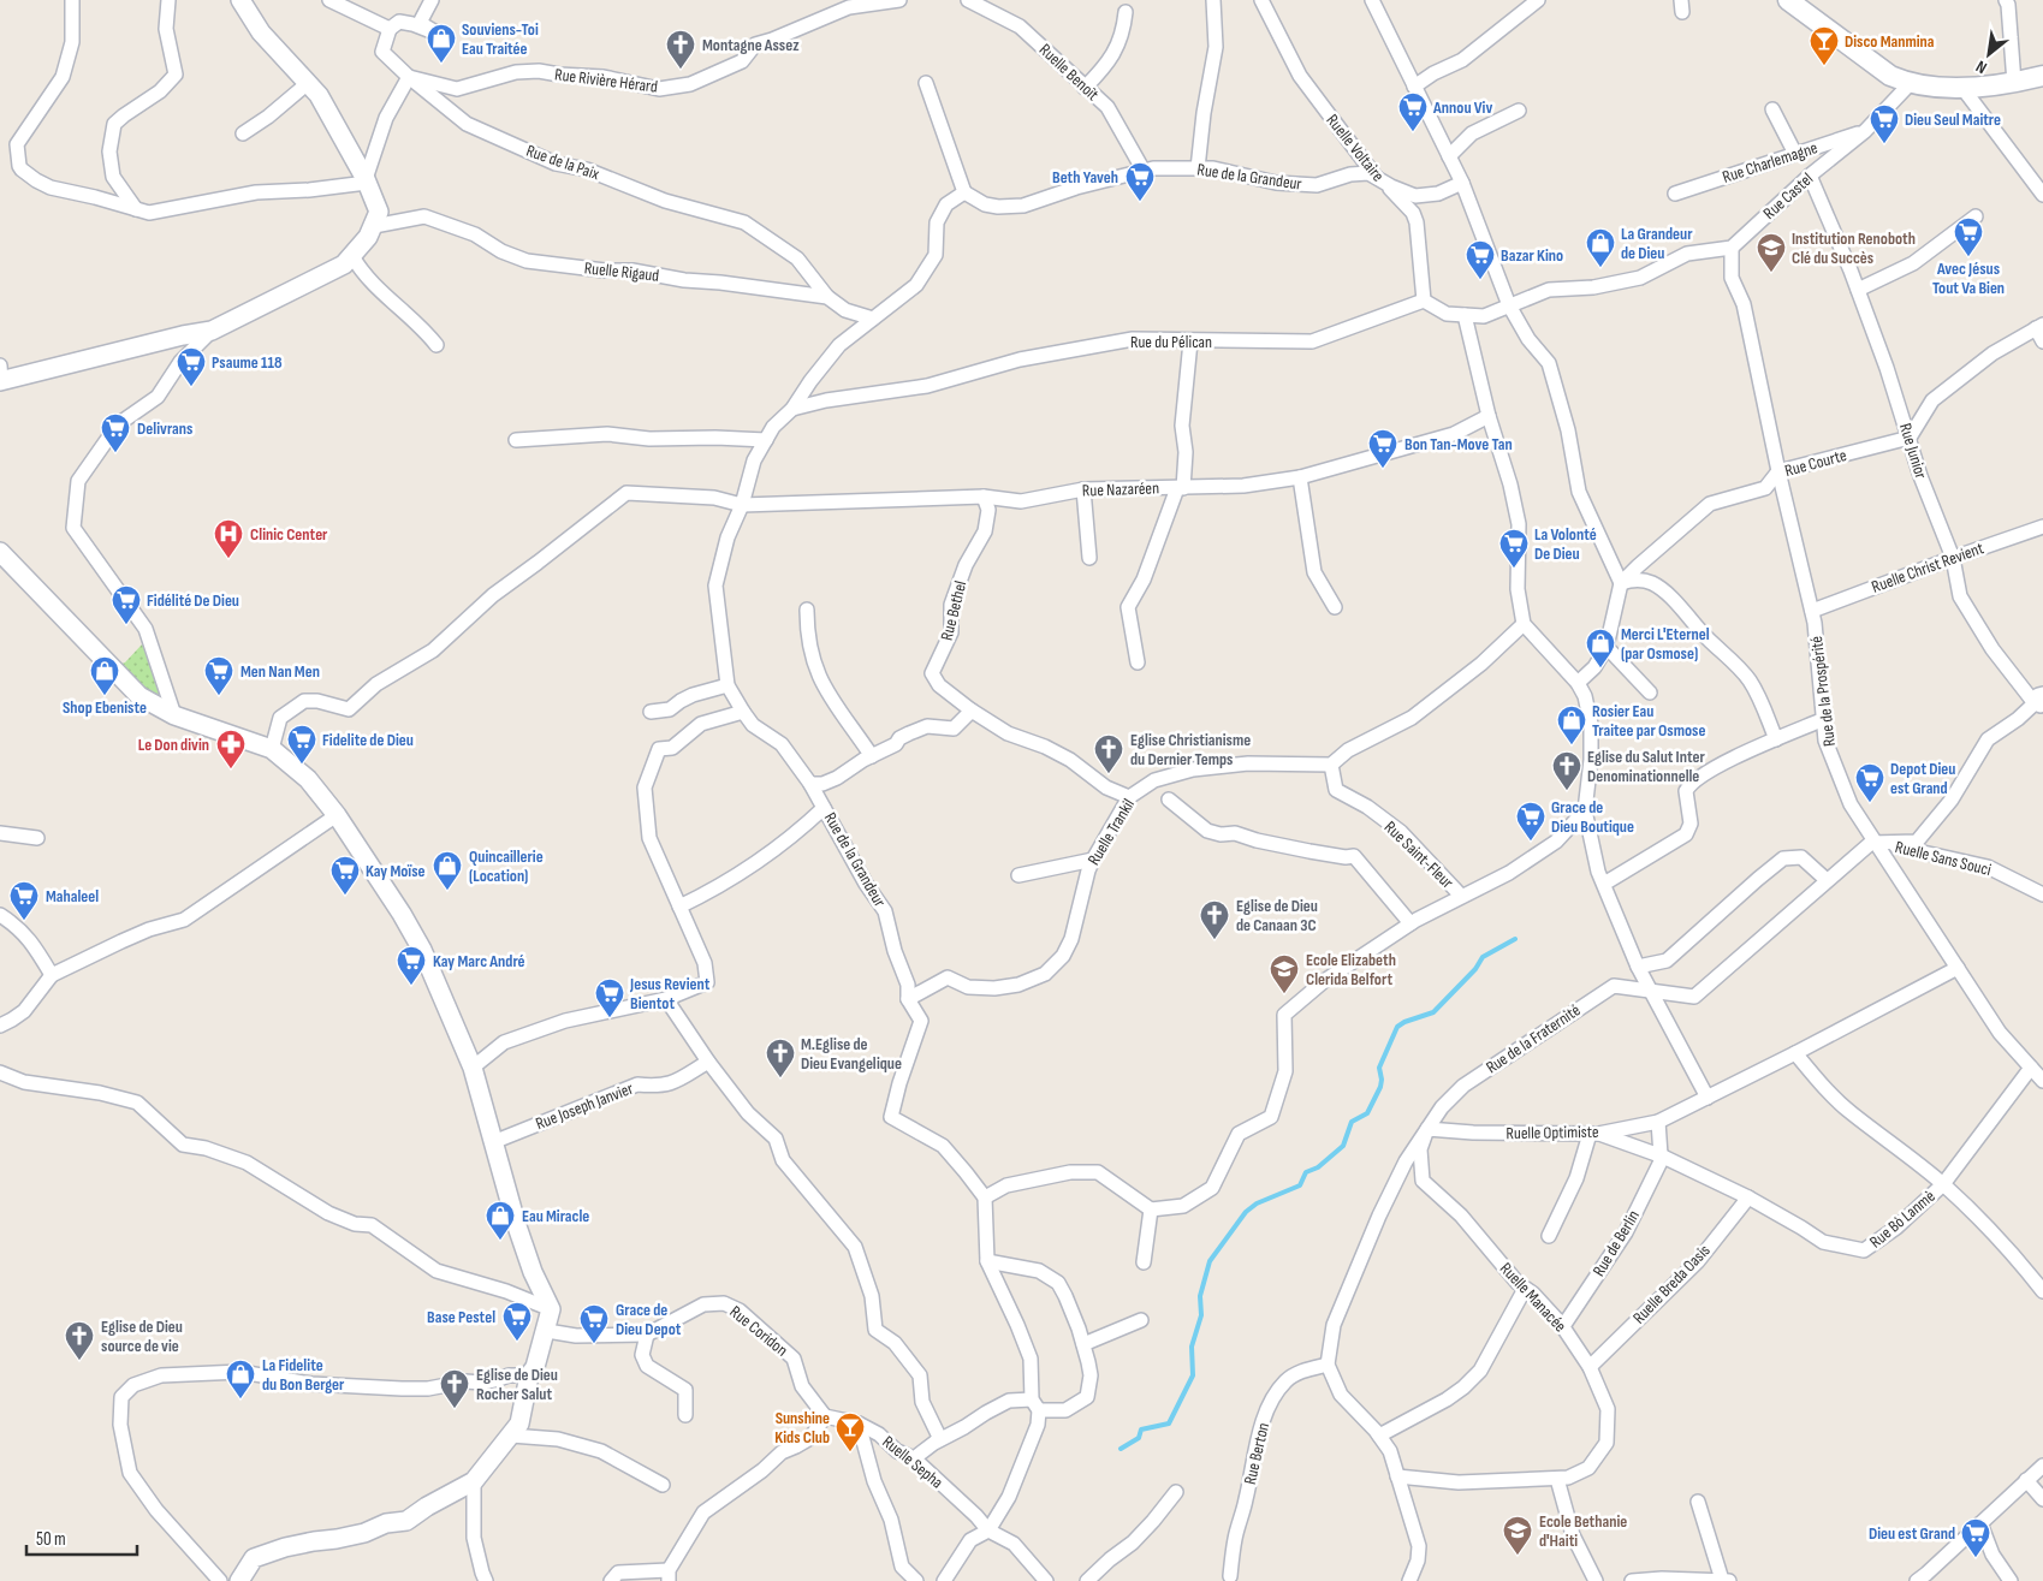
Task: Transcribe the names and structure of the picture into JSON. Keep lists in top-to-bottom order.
{
  "streets": {
    "street": [
      "Ruelle Benoît",
      "Rue Rivière Hérard",
      "Ruelle Voltaire",
      "Rue de la Paix",
      "Rue Charlemagne",
      "Rue de la Grandeur",
      "Rue Castel",
      "Ruelle Rigaud",
      "Rue du Pélican",
      "Rue Junior",
      "Rue Courte",
      "Rue Nazaréen",
      "Ruelle Christ Revient",
      "Rue Bethel",
      "Rue de la Prospérité",
      "Ruelle Trankil",
      "Rue Saint-Fleur",
      "Ruelle Sans Souci",
      "Rue de la Fraternité",
      "Rue Joseph Janvier",
      "Ruelle Optimiste",
      "Rue Bò Lanmè",
      "Rue de Berlin",
      "Ruelle Breda Oasis",
      "Ruelle Manacée",
      "Rue Coridon",
      "Rue Berton",
      "Ruelle Sepha"
    ]
  },
  "crossings": [
    ["Ruelle Benoît", "Rue de la Grandeur"],
    ["Rue Rivière Hérard", "Rue de la Paix"],
    ["Ruelle Voltaire", "Rue de la Grandeur"],
    ["Ruelle Voltaire", "Rue du Pélican"],
    ["Rue de la Paix", "Ruelle Rigaud"],
    ["Rue Charlemagne", "Rue Castel"],
    ["Rue de la Grandeur", "Ruelle Rigaud"],
    ["Rue de la Grandeur", "Rue du Pélican"],
    ["Rue de la Grandeur", "Rue Nazaréen"],
    ["Rue de la Grandeur", "Ruelle Trankil"],
    ["Rue Castel", "Rue Junior"],
    ["Rue Castel", "Rue de la Prospérité"],
    ["Rue Junior", "Rue Courte"],
    ["Rue Junior", "Ruelle Christ Revient"],
    ["Rue Courte", "Rue de la Prospérité"],
    ["Rue Nazaréen", "Rue Bethel"],
    ["Ruelle Christ Revient", "Rue de la Prospérité"],
    ["Rue de la Prospérité", "Ruelle Sans Souci"],
    ["Rue de la Prospérité", "Rue de la Fraternité"],
    ["Rue de la Prospérité", "Ruelle Optimiste"],
    ["Rue de la Prospérité", "Rue Bò Lanmè"],
    ["Ruelle Trankil", "Rue Saint-Fleur"],
    ["Ruelle Sans Souci", "Rue de la Fraternité"],
    ["Rue de la Fraternité", "Ruelle Optimiste"],
    ["Rue de la Fraternité", "Ruelle Manacée"],
    ["Rue de la Fraternité", "Rue Berton"],
    ["Ruelle Optimiste", "Rue Bò Lanmè"],
    ["Ruelle Optimiste", "Ruelle Manacée"],
    ["Rue Bò Lanmè", "Rue de Berlin"],
    ["Rue Bò Lanmè", "Ruelle Breda Oasis"],
    ["Rue de Berlin", "Ruelle Manacée"],
    ["Ruelle Breda Oasis", "Ruelle Manacée"],
    ["Rue Coridon", "Ruelle Sepha"]
  ],
  "places": {
    "shop": [
      "Souviens-Toi Eau Traitée",
      "La Grandeur de Dieu",
      "Merci L'Eternel (par Osmose)",
      "Shop Ebeniste",
      "Rosier Eau Traitee par Osmose",
      "Quincaillerie (Location)",
      "Eau Miracle",
      "La Fidelite du Bon Berger"
    ],
    "bar": ["Disco Manmina", "Sunshine Kids Club"],
    "church": [
      "Montagne Assez",
      "Eglise Christianisme du Dernier Temps",
      "Eglise du Salut Inter Denominationnelle",
      "Eglise de Dieu de Canaan 3C",
      "M.Eglise de Dieu Evangelique",
      "Eglise de Dieu source de vie",
      "Eglise de Dieu Rocher Salut"
    ],
    "supermarket": [
      "Annou Viv",
      "Dieu Seul Maitre",
      "Beth Yaveh",
      "Avec Jésus Tout Va Bien",
      "Bazar Kino",
      "Psaume 118",
      "Delivrans",
      "Bon Tan-Move Tan",
      "La Volonté De Dieu",
      "Fidélité De Dieu",
      "Men Nan Men",
      "Fidelite de Dieu",
      "Depot Dieu est Grand",
      "Grace de Dieu Boutique",
      "Kay Moïse",
      "Mahaleel",
      "Kay Marc André",
      "Jesus Revient Bientot",
      "Base Pestel",
      "Grace de Dieu Depot",
      "Dieu est Grand"
    ],
    "school or university": ["Institution Renoboth Clé du Succès", "Ecole Elizabeth Clerida Belfort", "Ecole Bethanie d'Haiti"],
    "hospital": ["Clinic Center"],
    "pharmacy": ["Le Don divin"]
  },
  "scale_bar": "50 m",
  "north": "bottom left"
}
